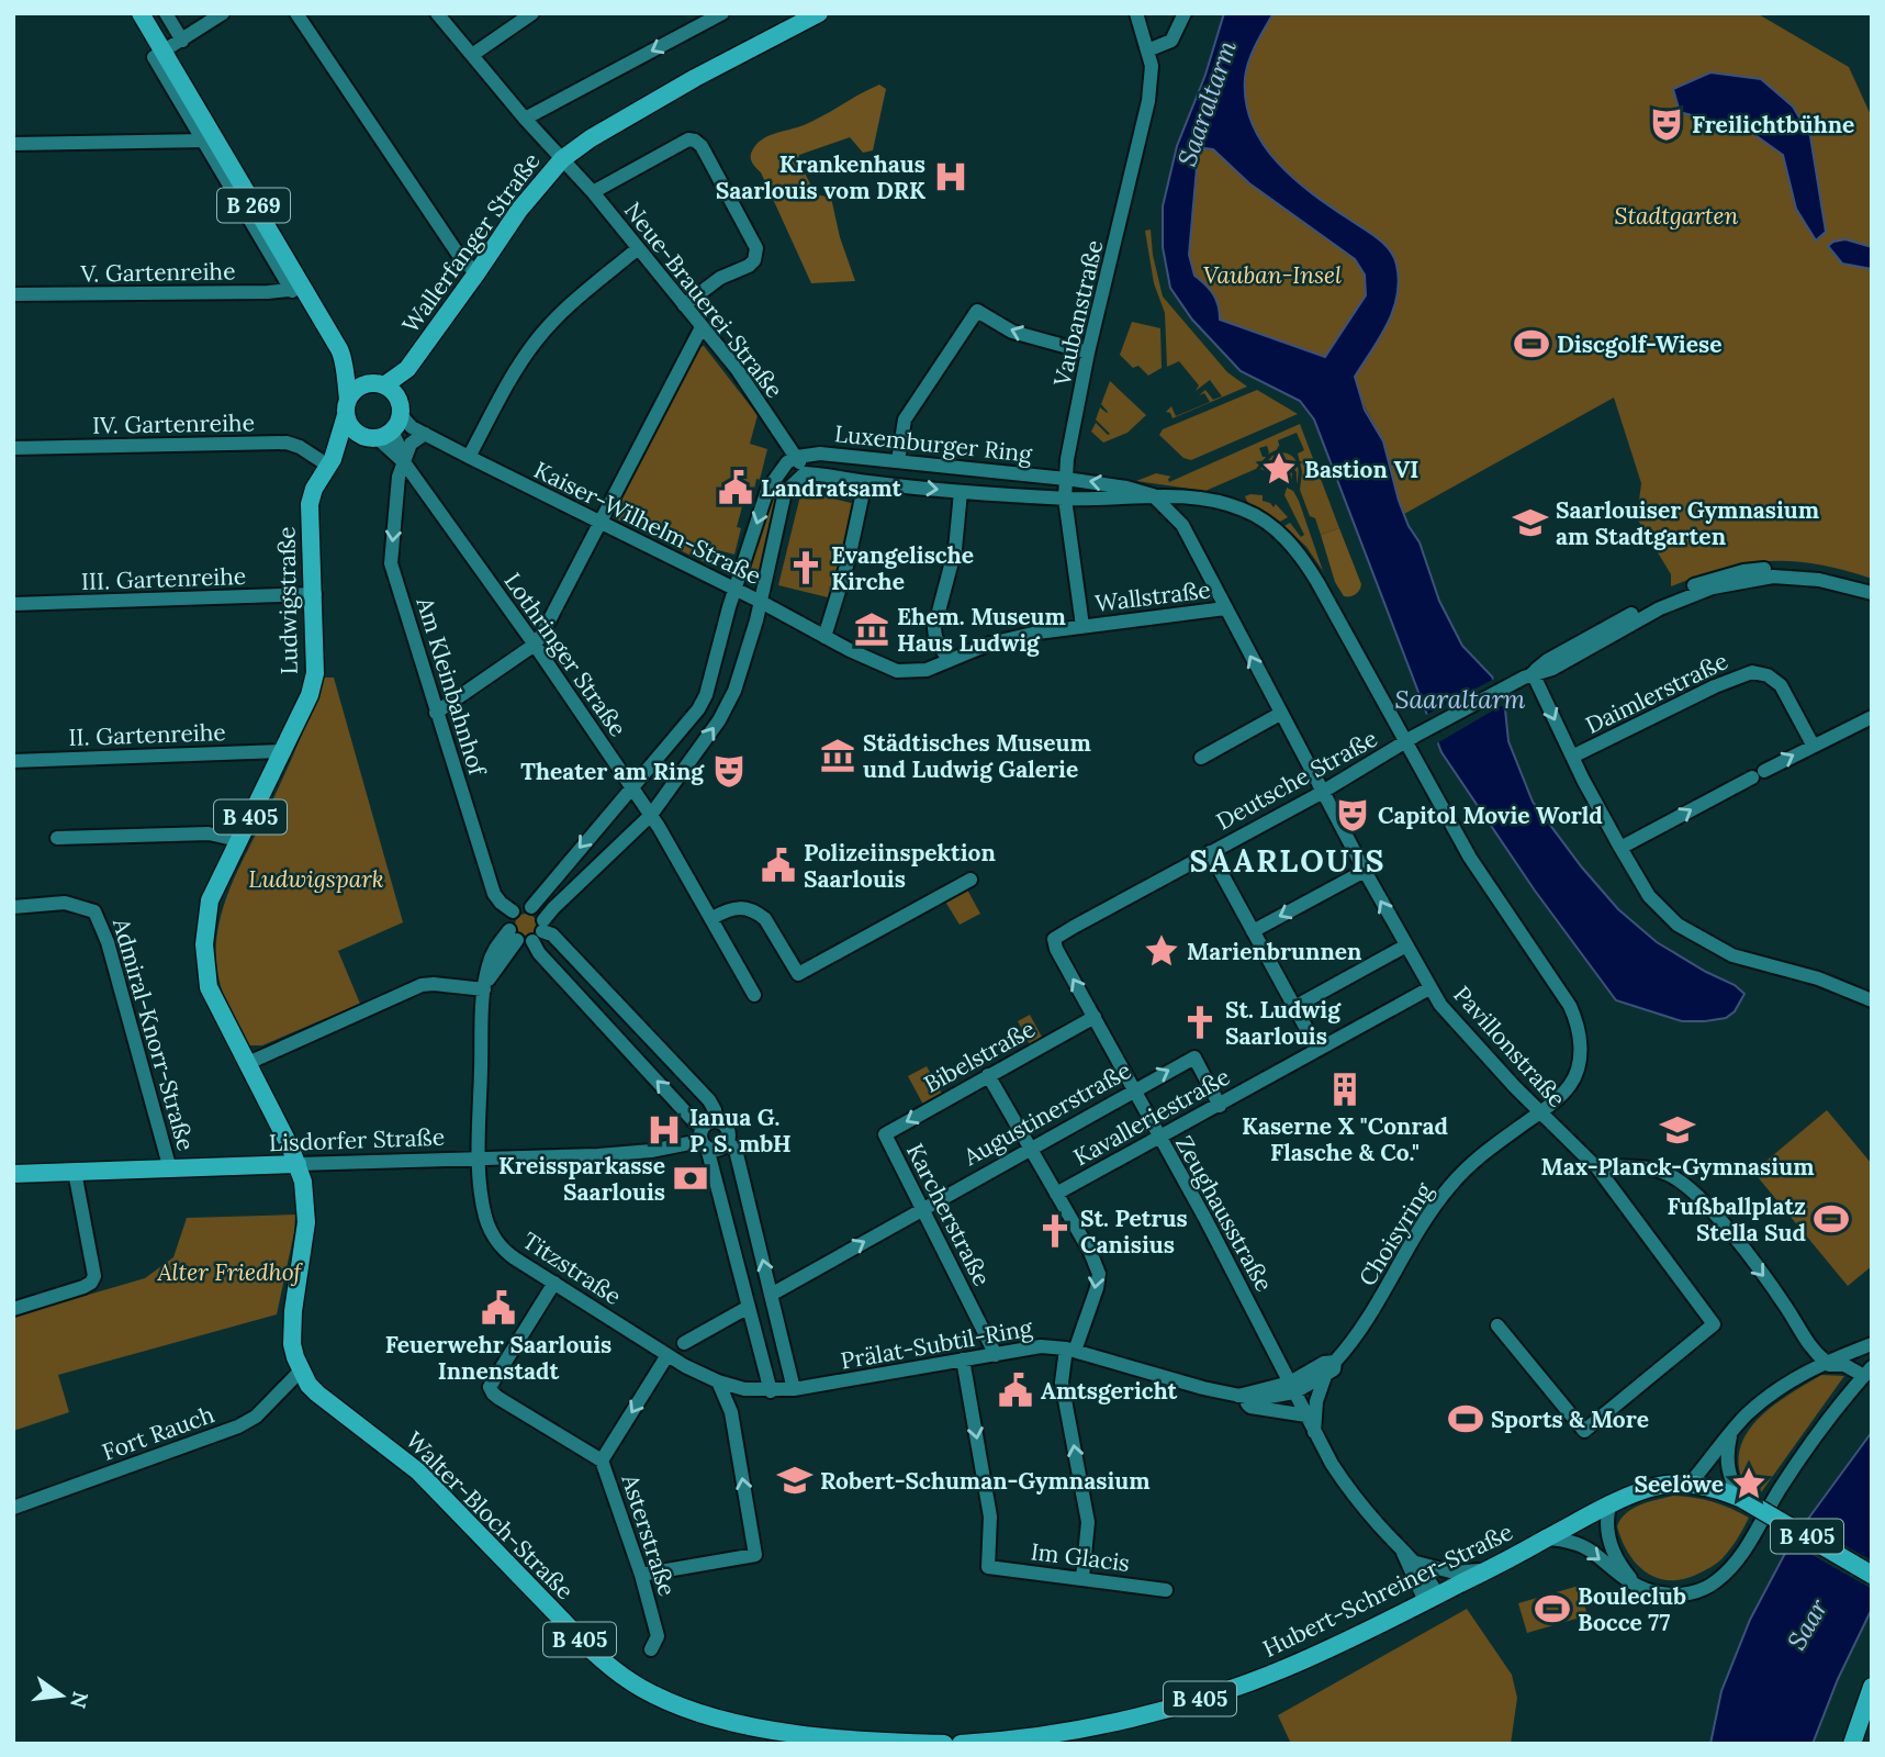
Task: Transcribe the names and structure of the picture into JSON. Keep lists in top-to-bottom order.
{
  "streets": {
    "main road": [
      "B 269",
      "Wallerfanger Straße",
      "Ludwigstraße",
      "B 405",
      "Lisdorfer Straße",
      "Walter-Bloch-Straße",
      "Hubert-Schreiner-Straße"
    ],
    "street": [
      "V. Gartenreihe",
      "Neue-Brauerei-Straße",
      "Vaubanstraße",
      "IV. Gartenreihe",
      "Luxemburger Ring",
      "Kaiser-Wilhelm-Straße",
      "III. Gartenreihe",
      "Wallstraße",
      "Lothringer Straße",
      "Am Kleinbahnhof",
      "Daimlerstraße",
      "II. Gartenreihe",
      "Deutsche Straße",
      "Admiral-Knorr-Straße",
      "Pavillonstraße",
      "Bibelstraße",
      "Augustinerstraße",
      "Kavalleriestraße",
      "Zeughausstraße",
      "Karcherstraße",
      "Choisyring",
      "Titzstraße",
      "Prälat-Subtil-Ring",
      "Fort Rauch",
      "Asterstraße",
      "Im Glacis"
    ]
  },
  "crossings": [
    ["B 269", "Wallerfanger Straße"],
    ["B 269", "V. Gartenreihe"],
    ["B 269", "Kaiser-Wilhelm-Straße"],
    ["B 269", "Ludwigstraße"],
    ["B 269", "Lothringer Straße"],
    ["Wallerfanger Straße", "Neue-Brauerei-Straße"],
    ["Wallerfanger Straße", "Kaiser-Wilhelm-Straße"],
    ["Wallerfanger Straße", "Lothringer Straße"],
    ["Neue-Brauerei-Straße", "Luxemburger Ring"],
    ["Vaubanstraße", "Luxemburger Ring"],
    ["Vaubanstraße", "Wallstraße"],
    ["IV. Gartenreihe", "Ludwigstraße"],
    ["Luxemburger Ring", "Pavillonstraße"],
    ["Luxemburger Ring", "Choisyring"],
    ["Kaiser-Wilhelm-Straße", "Wallstraße"],
    ["Kaiser-Wilhelm-Straße", "Lothringer Straße"],
    ["III. Gartenreihe", "Ludwigstraße"],
    ["Wallstraße", "Pavillonstraße"],
    ["Ludwigstraße", "II. Gartenreihe"],
    ["Ludwigstraße", "Lisdorfer Straße"],
    ["Ludwigstraße", "Walter-Bloch-Straße"],
    ["Lothringer Straße", "Am Kleinbahnhof"],
    ["Deutsche Straße", "Pavillonstraße"],
    ["Deutsche Straße", "Zeughausstraße"],
    ["Deutsche Straße", "Choisyring"],
    ["B 405", "Hubert-Schreiner-Straße"],
    ["Admiral-Knorr-Straße", "Lisdorfer Straße"],
    ["Pavillonstraße", "Kavalleriestraße"],
    ["Pavillonstraße", "Choisyring"],
    ["Bibelstraße", "Zeughausstraße"],
    ["Bibelstraße", "Karcherstraße"],
    ["Augustinerstraße", "Kavalleriestraße"],
    ["Augustinerstraße", "Zeughausstraße"],
    ["Augustinerstraße", "Karcherstraße"],
    ["Kavalleriestraße", "Zeughausstraße"],
    ["Lisdorfer Straße", "Titzstraße"],
    ["Lisdorfer Straße", "Walter-Bloch-Straße"],
    ["Zeughausstraße", "Choisyring"],
    ["Zeughausstraße", "Prälat-Subtil-Ring"],
    ["Zeughausstraße", "Hubert-Schreiner-Straße"],
    ["Karcherstraße", "Prälat-Subtil-Ring"],
    ["Choisyring", "Prälat-Subtil-Ring"],
    ["Titzstraße", "Prälat-Subtil-Ring"],
    ["Titzstraße", "Asterstraße"],
    ["Prälat-Subtil-Ring", "Im Glacis"],
    ["Fort Rauch", "Walter-Bloch-Straße"]
  ],
  "one_way": [
    "Am Kleinbahnhof",
    "Bibelstraße",
    "Augustinerstraße",
    "Im Glacis"
  ],
  "districts": ["SAARLOUIS"],
  "water": ["Saaraltarm", "Saar"],
  "parks": [
    "Stadtgarten",
    "Vauban-Insel",
    "Ludwigspark",
    "Alter Friedhof"
  ],
  "places": {
    "theatre": ["Freilichtbühne", "Theater am Ring", "Capitol Movie World"],
    "hospital": ["Krankenhaus Saarlouis vom DRK", "Ianua G. P. S. mbH"],
    "sports": [
      "Discgolf-Wiese",
      "Fußballplatz Stella Sud",
      "Sports & More",
      "Bouleclub Bocce 77"
    ],
    "place": ["Bastion VI", "Marienbrunnen", "Seelöwe"],
    "public building": [
      "Landratsamt",
      "Polizeiinspektion Saarlouis",
      "Feuerwehr Saarlouis Innenstadt",
      "Amtsgericht"
    ],
    "school or university": ["Saarlouiser Gymnasium am Stadtgarten", "Max-Planck-Gymnasium", "Robert-Schuman-Gymnasium"],
    "church": ["Evangelische Kirche", "St. Ludwig Saarlouis", "St. Petrus Canisius"],
    "museum": ["Ehem. Museum Haus Ludwig", "Städtisches Museum und Ludwig Galerie"],
    "building": ["Kaserne X \"Conrad Flasche & Co.\""],
    "bank": ["Kreissparkasse Saarlouis"]
  },
  "north": "right"
}
